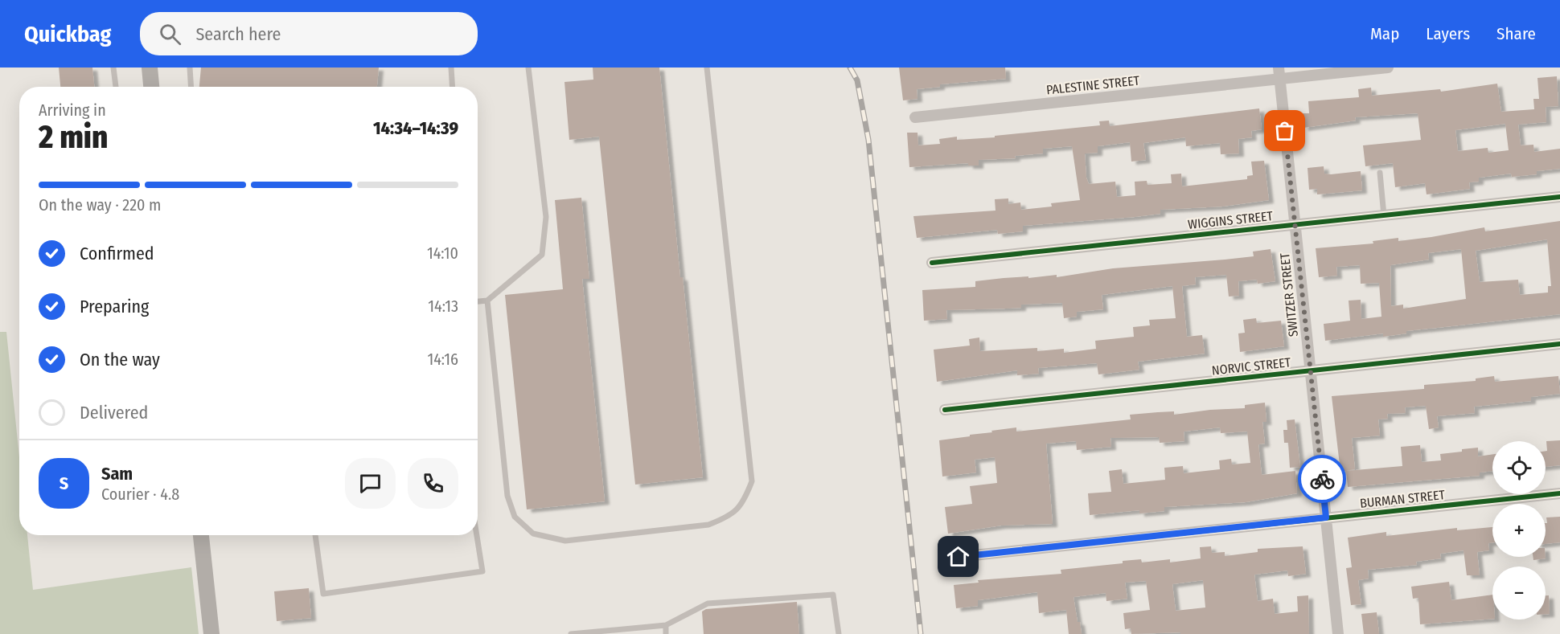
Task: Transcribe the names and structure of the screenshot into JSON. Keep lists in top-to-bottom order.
{
  "streets": {
    "street": [
      "PALESTINE STREET",
      "WIGGINS STREET",
      "SWITZER STREET",
      "NORVIC STREET",
      "BURMAN STREET"
    ]
  },
  "crossings": [
    ["PALESTINE STREET", "SWITZER STREET"],
    ["WIGGINS STREET", "SWITZER STREET"],
    ["SWITZER STREET", "NORVIC STREET"],
    ["SWITZER STREET", "BURMAN STREET"]
  ],
  "page": {
    "header": "Quickbag",
    "search": "Search here",
    "nav": ["Map", "Layers", "Share"],
    "heading": ["2 min", "Arriving in", "14:34–14:39"],
    "panel": ["Sam", "Courier · 4.8"],
    "bar": "On the way · 220 m",
    "list": [
      ["Confirmed", "14:10"],
      ["Preparing", "14:13"],
      ["On the way", "14:16"],
      "Delivered"
    ],
    "map_buttons": ["+", "−"],
    "round": "S"
  }
}
